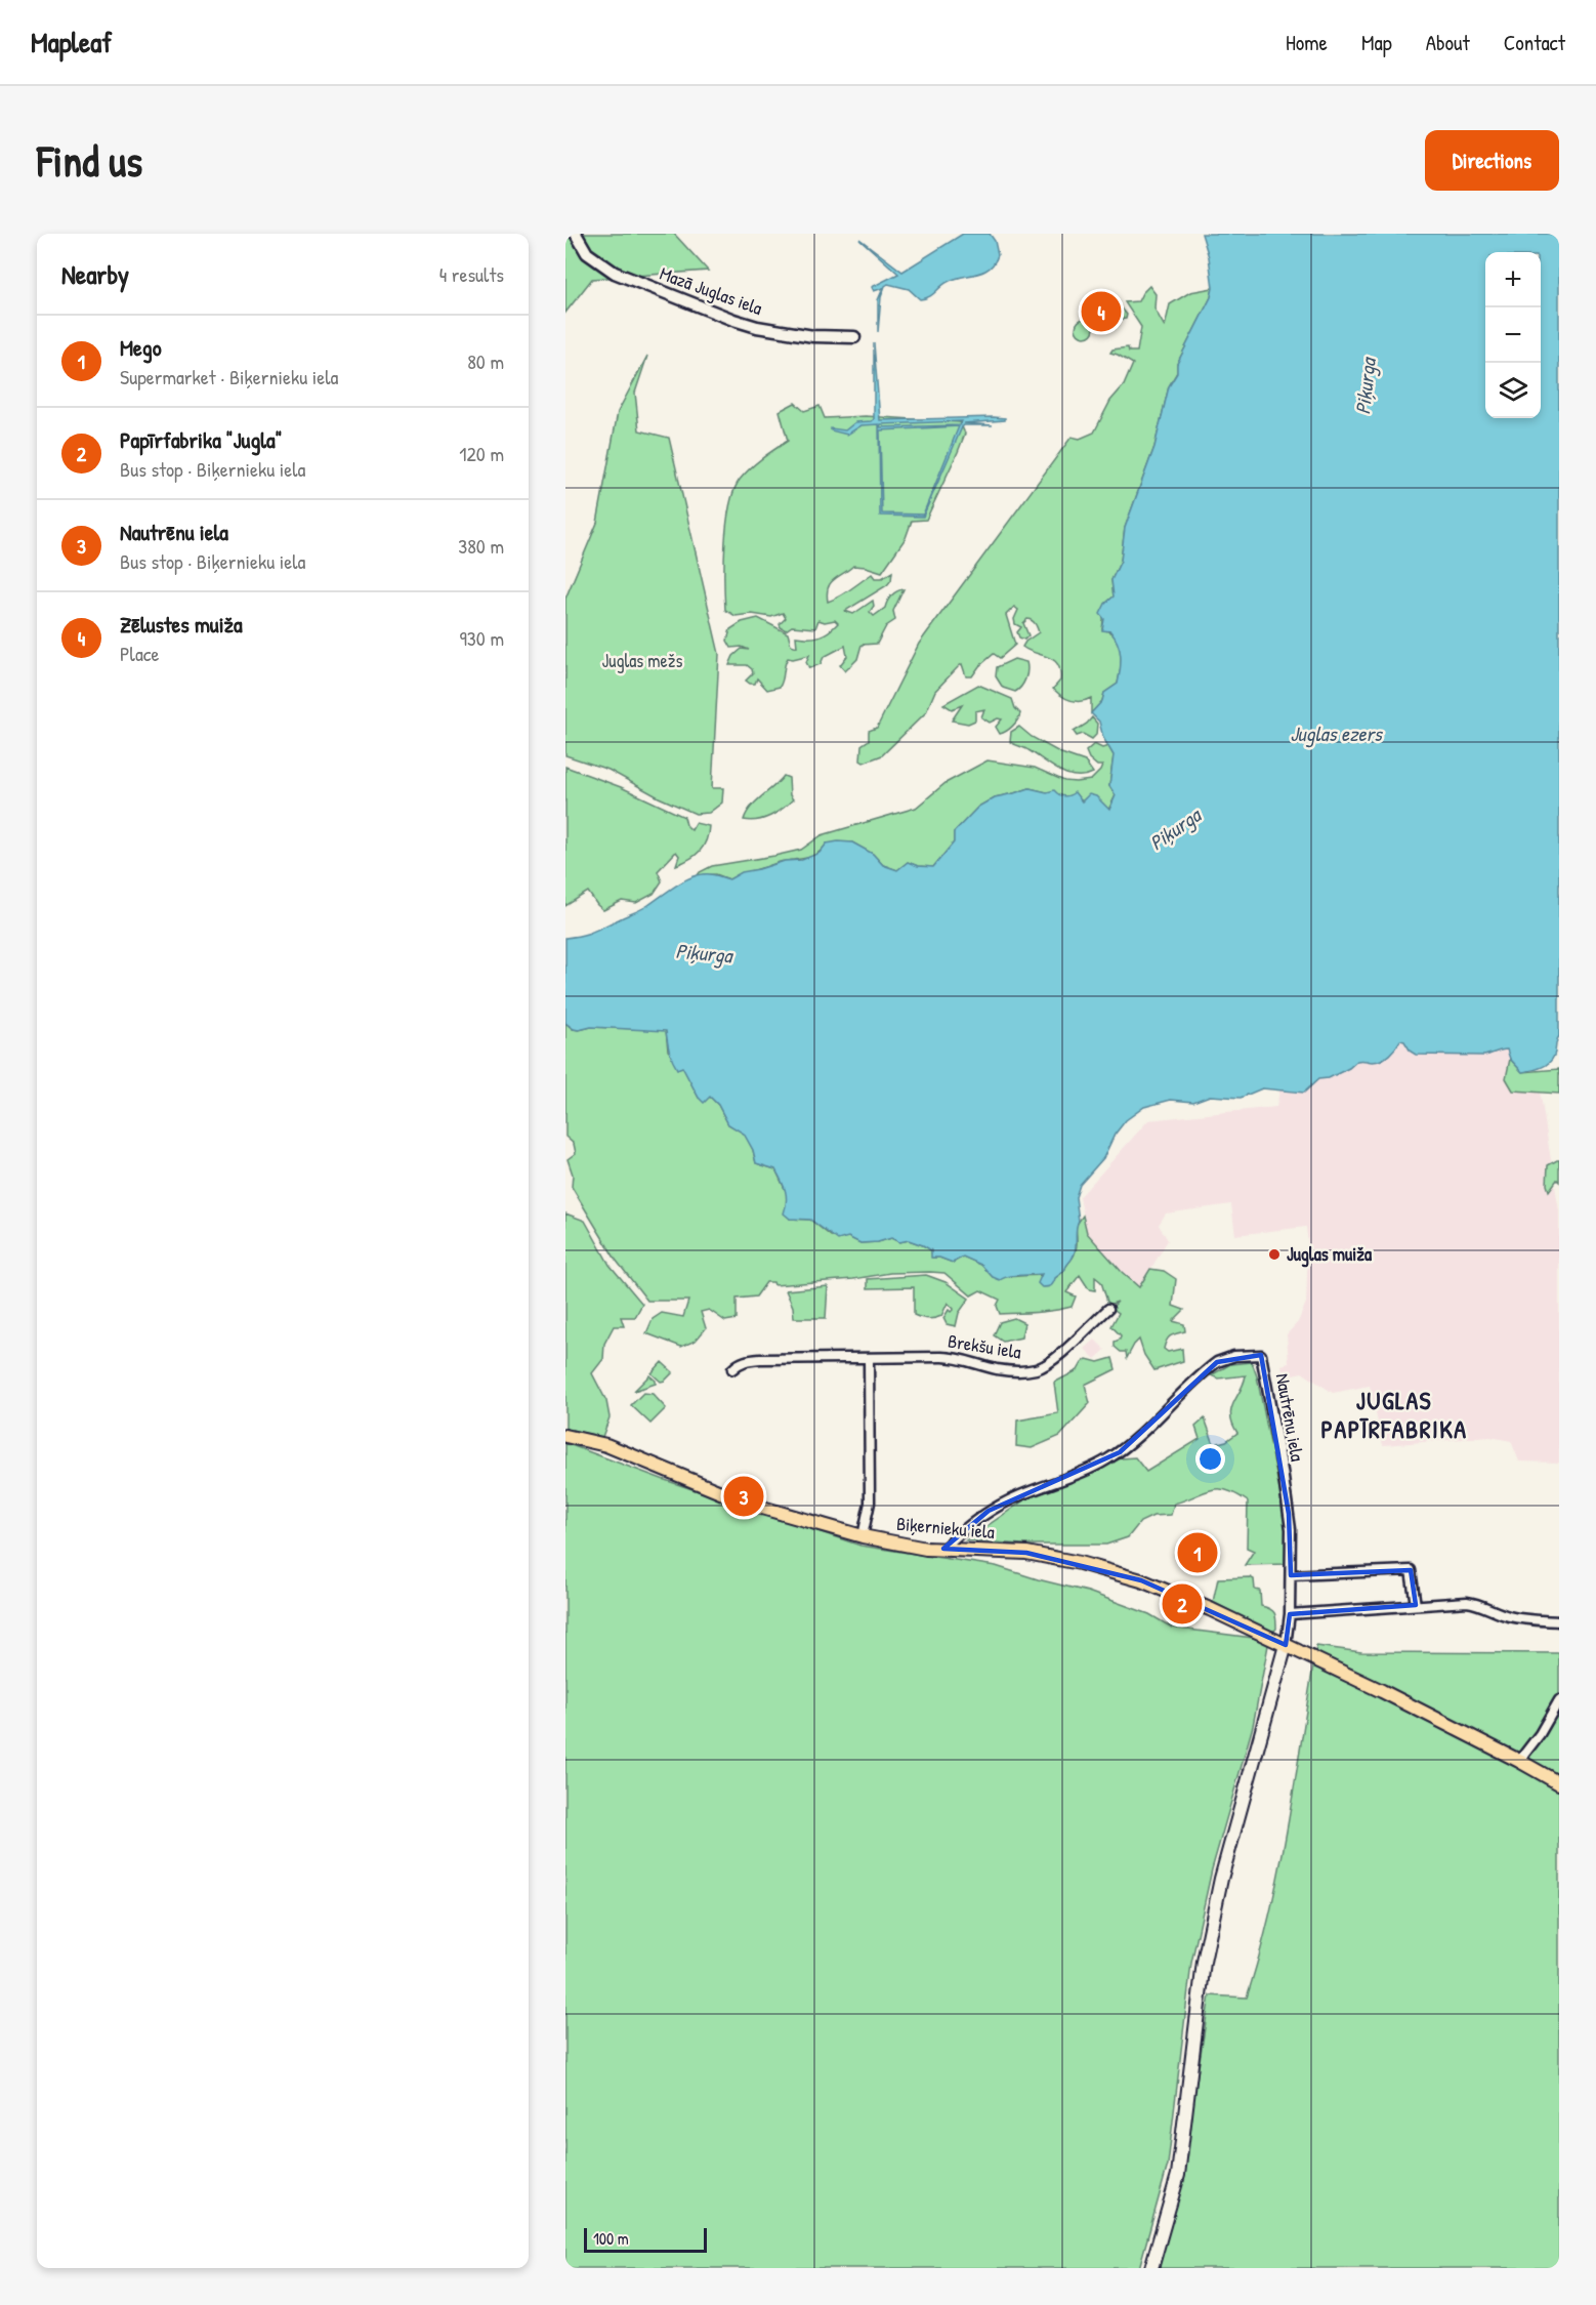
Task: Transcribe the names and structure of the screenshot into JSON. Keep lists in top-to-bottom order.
{
  "streets": {
    "main road": ["Biķernieku iela"],
    "street": ["Mazā Juglas iela", "Brekšu iela", "Nautrēnu iela"]
  },
  "crossings": [
    ["Nautrēnu iela", "Biķernieku iela"]
  ],
  "districts": ["JUGLAS PAPĪRFABRIKA"],
  "water": ["Piķurga", "Juglas ezers"],
  "parks": ["Juglas mežs"],
  "places": ["Juglas muiža"],
  "scale_bar": "100 m",
  "page": {
    "header": "Mapleaf",
    "nav": [
      "Home",
      "Map",
      "About",
      "Contact"
    ],
    "buttons": "Directions",
    "title": "Find us",
    "heading": ["Nearby", "4 results"],
    "map_buttons": ["+", "−"],
    "pins": [
      "4",
      "3",
      "1",
      "2"
    ],
    "list": [
      {
        "mark": "1",
        "name": "Mego",
        "note": "Supermarket · Biķernieku iela",
        "value": "80 m"
      },
      {
        "mark": "2",
        "name": "Papīrfabrika \"Jugla\"",
        "note": "Bus stop · Biķernieku iela",
        "value": "120 m"
      },
      {
        "mark": "3",
        "name": "Nautrēnu iela",
        "note": "Bus stop · Biķernieku iela",
        "value": "380 m"
      },
      {
        "mark": "4",
        "name": "Zēlustes muiža",
        "note": "Place",
        "value": "930 m"
      }
    ],
    "scale": "100 m"
  }
}
